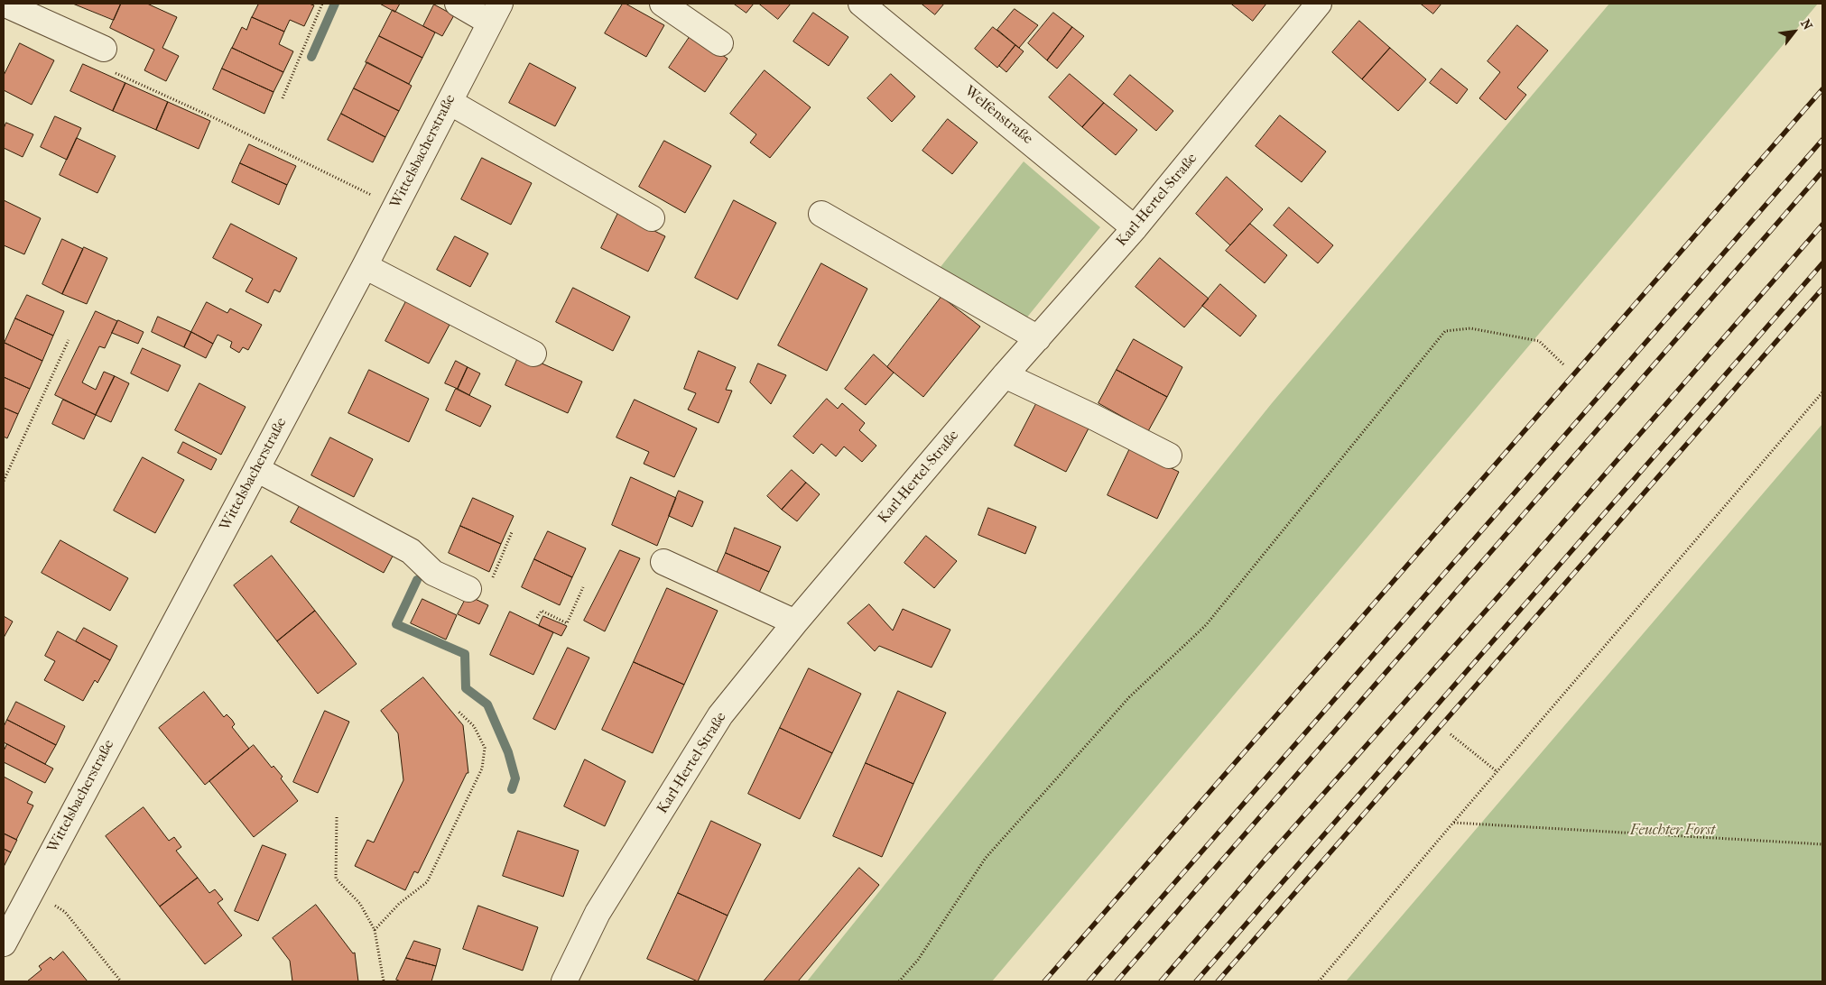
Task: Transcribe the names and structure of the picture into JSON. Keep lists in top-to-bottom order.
{
  "streets": {
    "street": ["Welfenstraße", "Wittelsbacherstraße", "Karl-Hertel-Straße"]
  },
  "crossings": [
    ["Welfenstraße", "Karl-Hertel-Straße"]
  ],
  "parks": ["Feuchter Forst"],
  "north": "top right"
}
